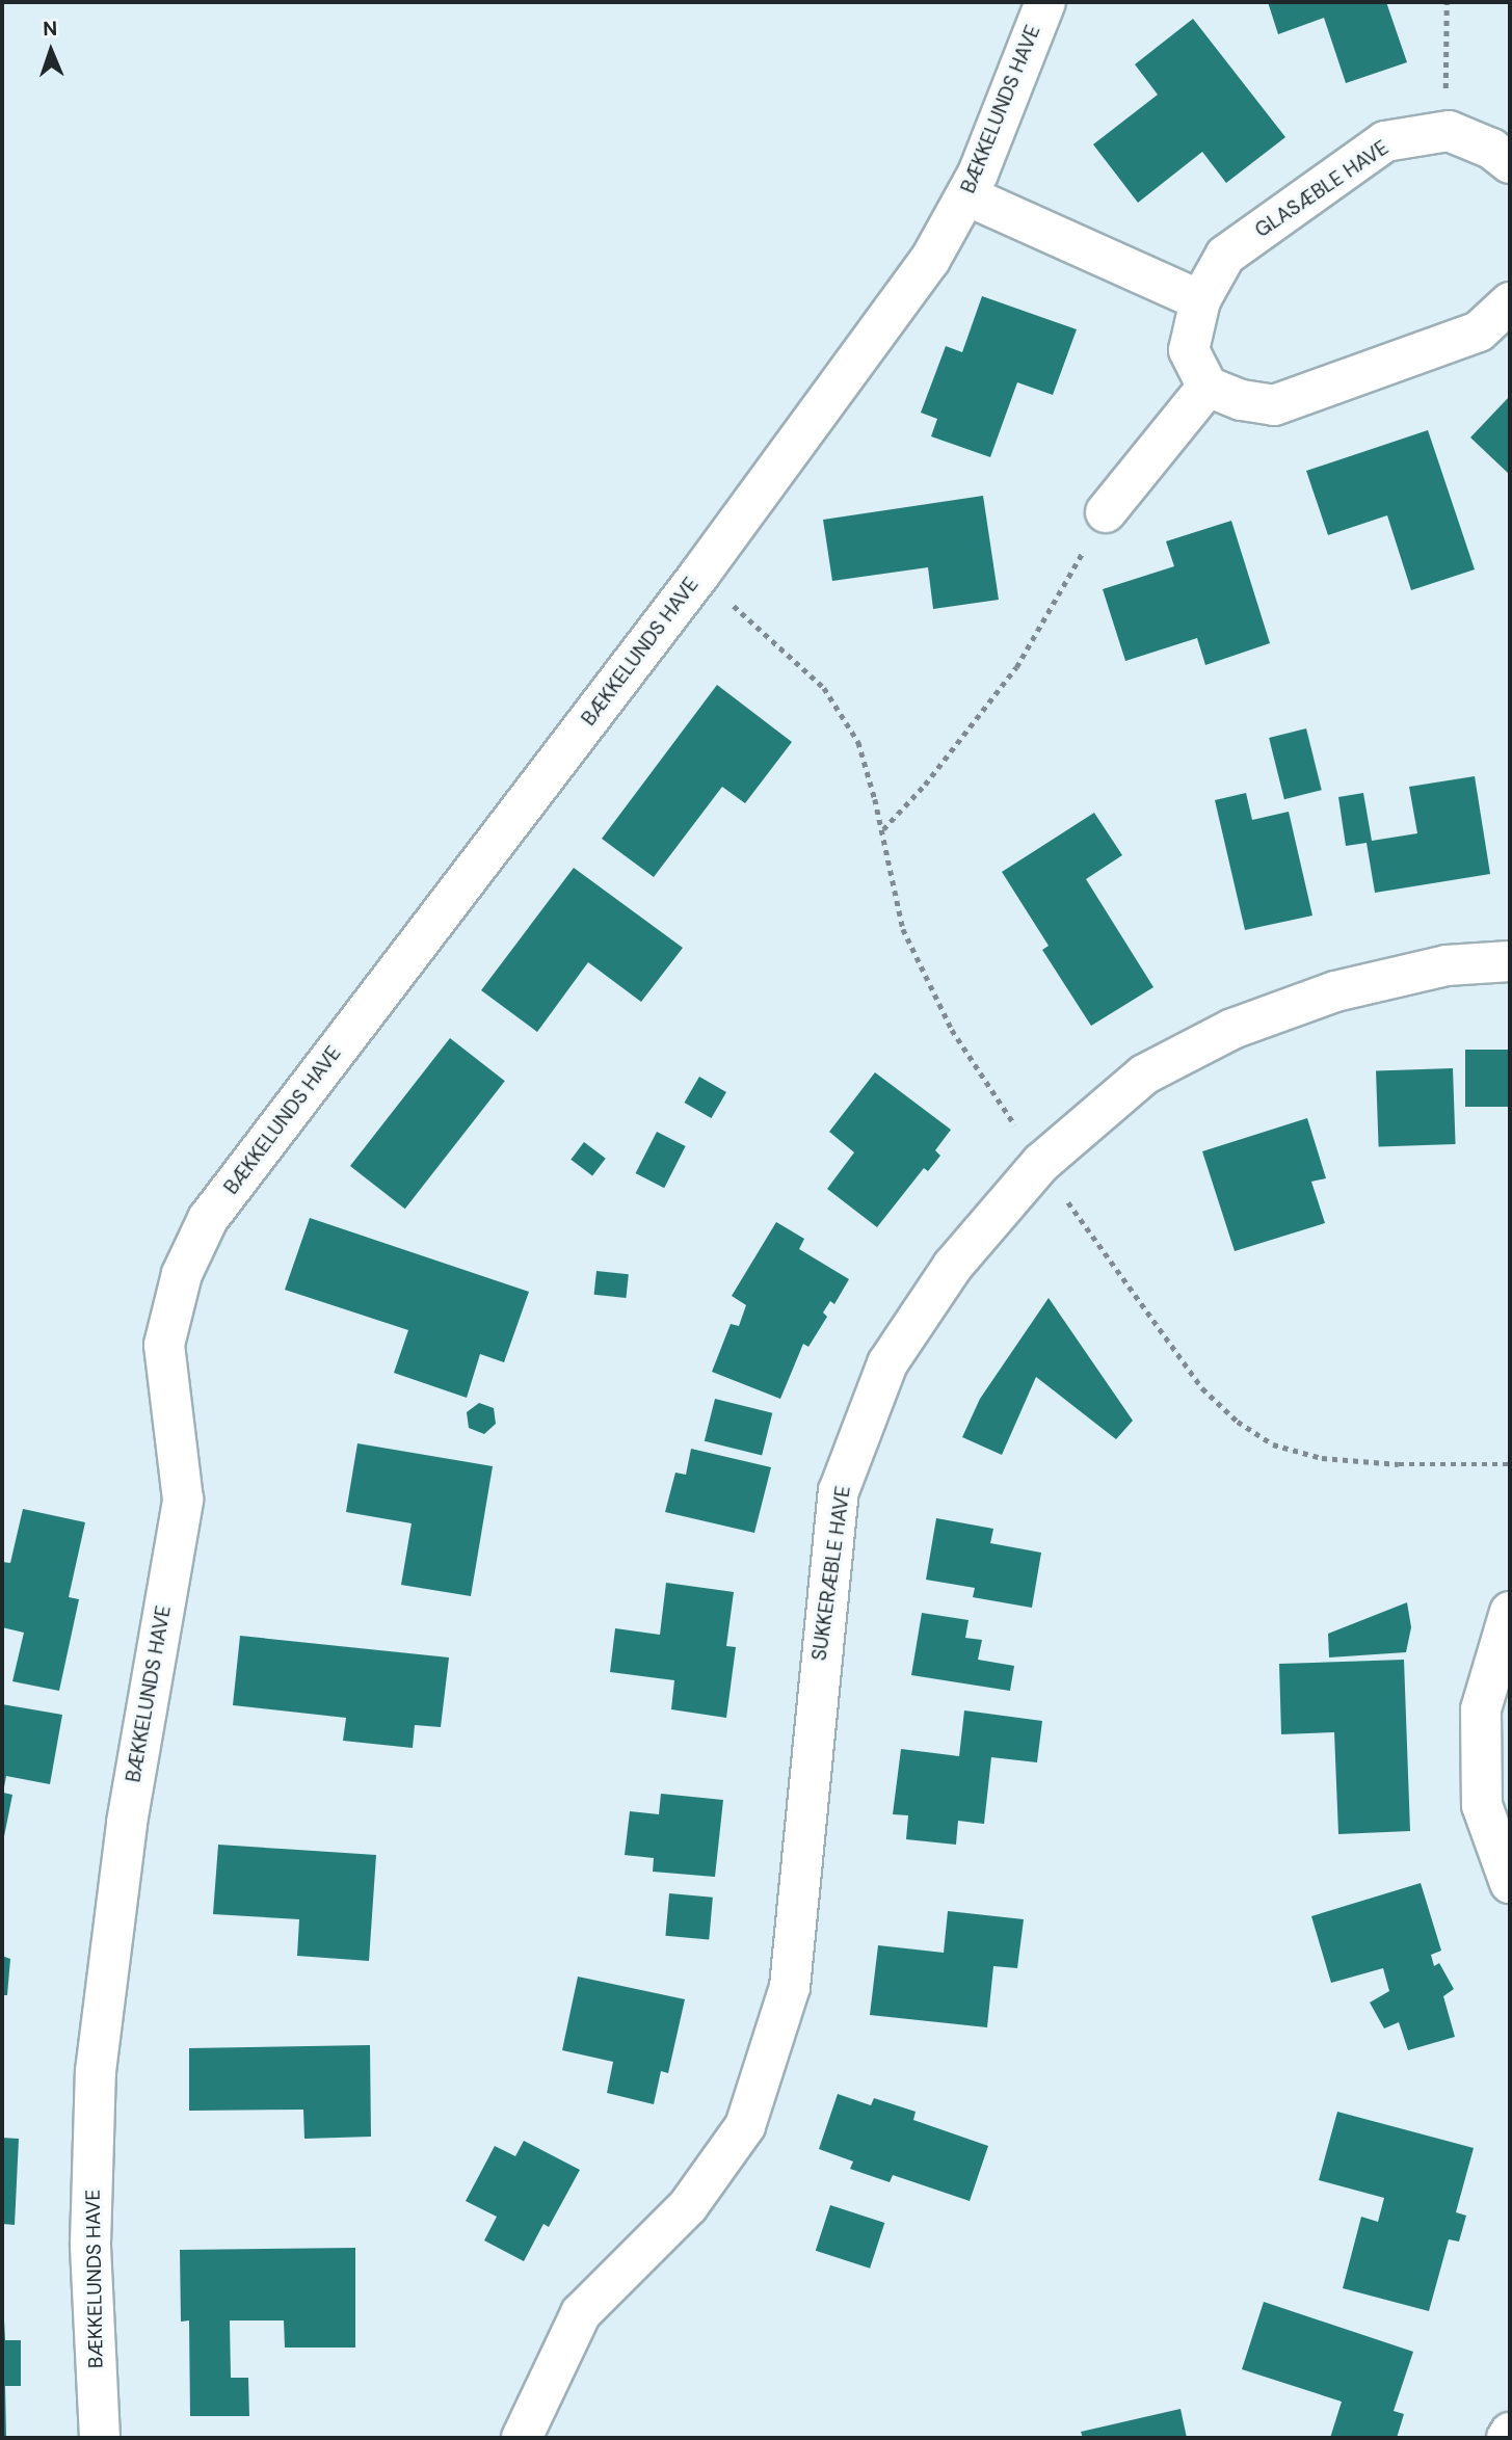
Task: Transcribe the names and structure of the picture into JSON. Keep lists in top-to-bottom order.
{
  "streets": {
    "street": ["BÆKKELUNDS HAVE", "GLASÆBLE HAVE", "SUKKERÆBLE HAVE"]
  },
  "north": "top"
}
